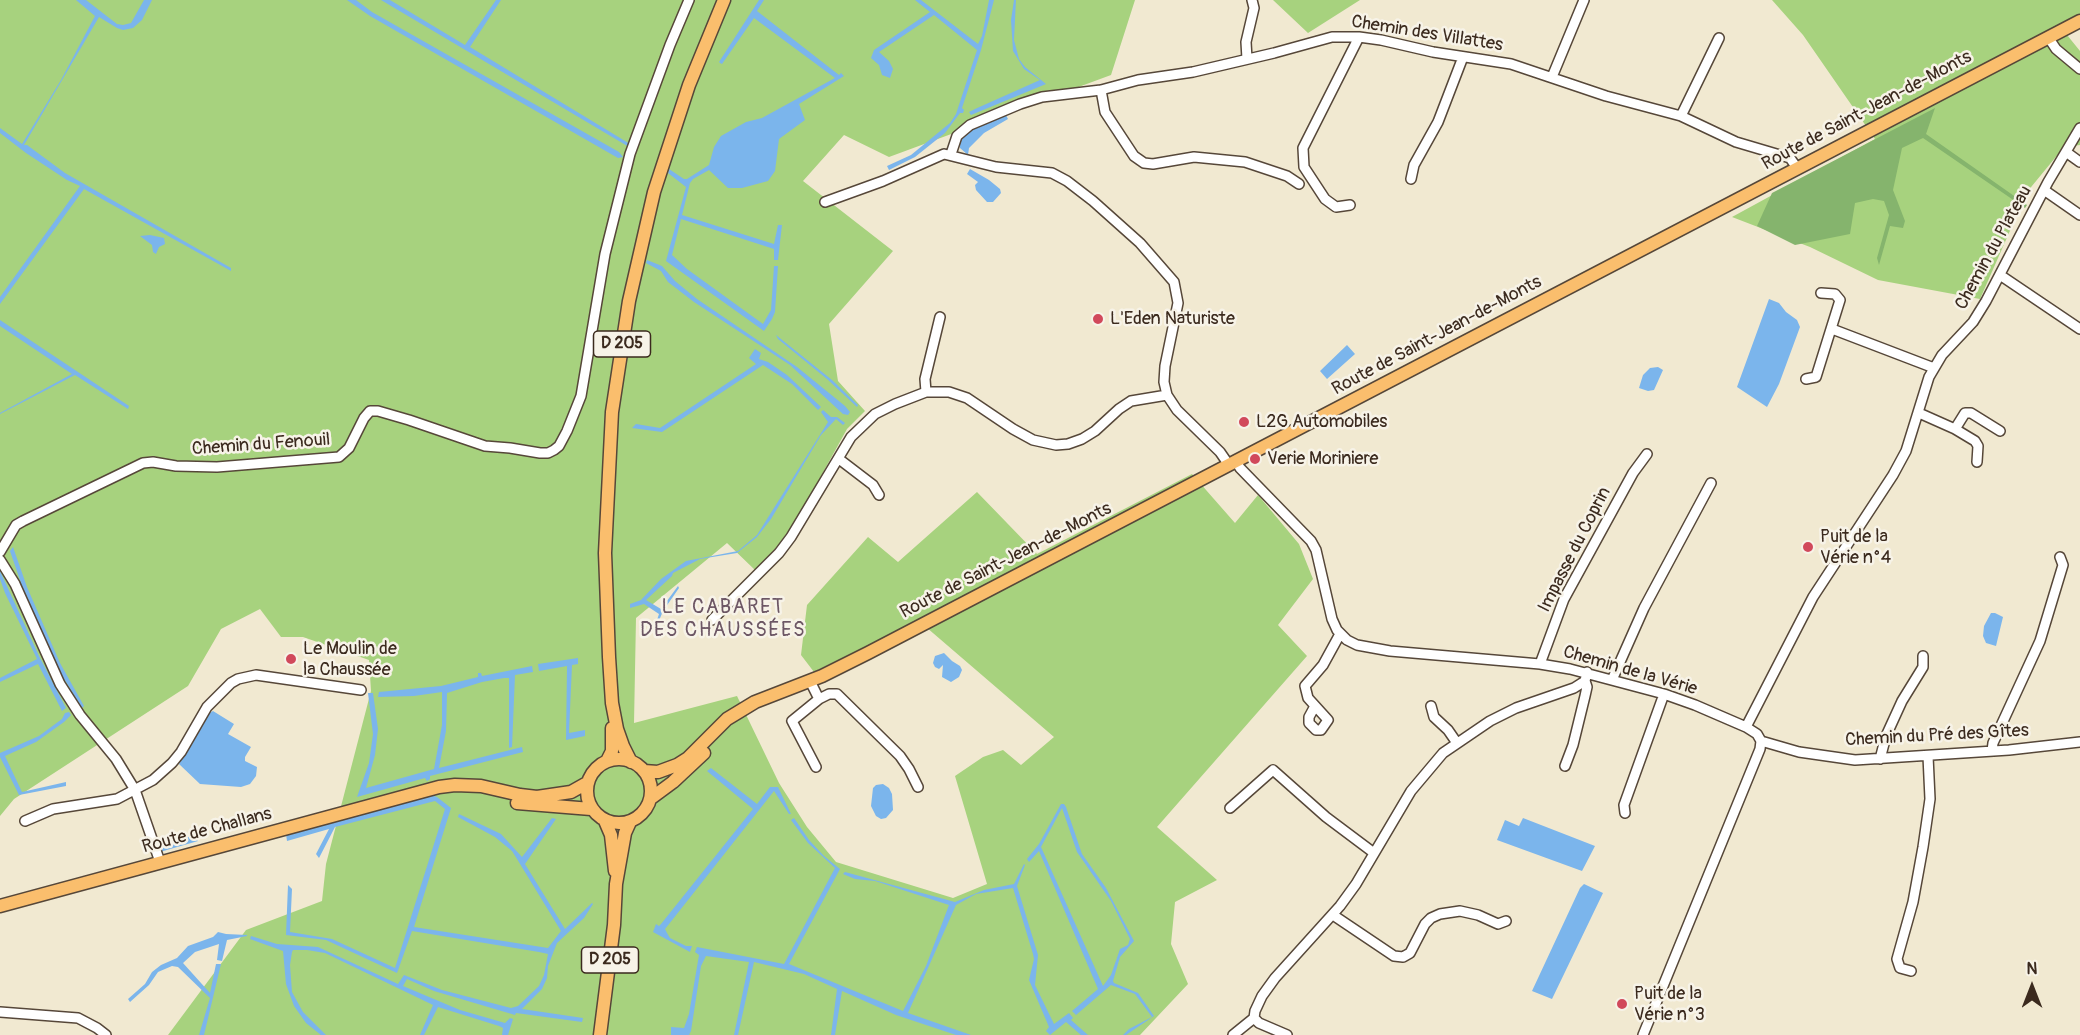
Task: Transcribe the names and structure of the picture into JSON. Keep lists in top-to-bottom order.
{
  "streets": {
    "main road": ["Route de Saint-Jean-de-Monts", "D 205", "Route de Challans"],
    "street": [
      "Chemin des Villattes",
      "Chemin du Plateau",
      "Chemin du Fenouil",
      "Impasse du Coprin",
      "Chemin de la Vérie",
      "Chemin du Pré des Gîtes"
    ]
  },
  "crossings": [
    ["Chemin des Villattes", "Route de Saint-Jean-de-Monts"],
    ["Chemin du Plateau", "Chemin de la Vérie"],
    ["D 205", "Route de Challans"],
    ["Impasse du Coprin", "Chemin de la Vérie"],
    ["Chemin de la Vérie", "Chemin du Pré des Gîtes"]
  ],
  "districts": ["LE CABARET DES CHAUSSÉES"],
  "places": [
    "L'Eden Naturiste",
    "L2G Automobiles",
    "Verie Moriniere",
    "Puit de la Vérie n°4",
    "Le Moulin de la Chaussée",
    "Puit de la Vérie n°3"
  ],
  "north": "top"
}
